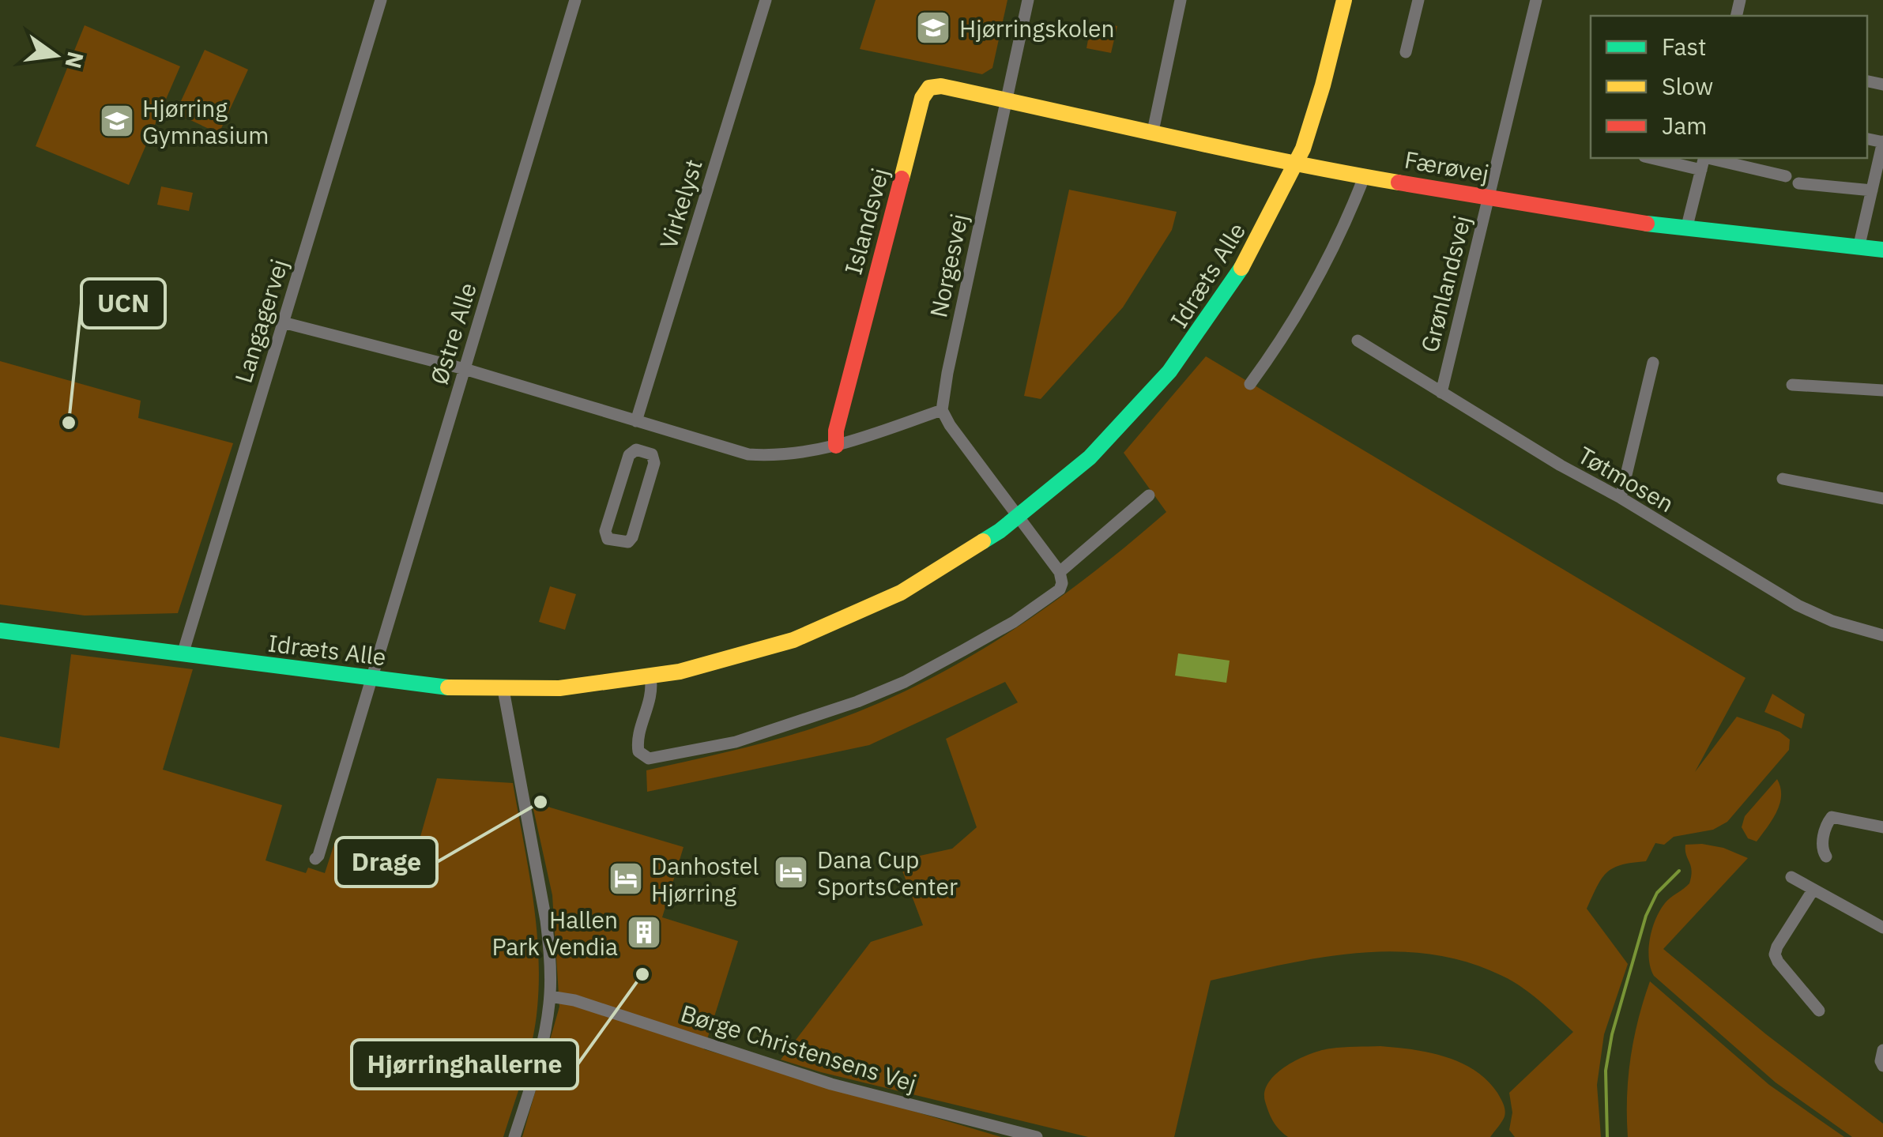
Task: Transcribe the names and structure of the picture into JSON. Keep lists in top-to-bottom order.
{
  "streets": {
    "street": [
      "Færøvej",
      "Virkelyst",
      "Islandsvej",
      "Norgesvej",
      "Idræts Alle",
      "Grønlandsvej",
      "Langagervej",
      "Østre Alle",
      "Tøtmosen",
      "Børge Christensens Vej"
    ]
  },
  "crossings": [
    ["Færøvej", "Islandsvej"],
    ["Færøvej", "Norgesvej"],
    ["Færøvej", "Idræts Alle"],
    ["Færøvej", "Grønlandsvej"],
    ["Islandsvej", "Norgesvej"],
    ["Idræts Alle", "Langagervej"],
    ["Idræts Alle", "Østre Alle"],
    ["Grønlandsvej", "Tøtmosen"]
  ],
  "places": {
    "school or university": ["Hjørringskolen", "Hjørring Gymnasium"],
    "other": ["UCN", "Drage", "Hjørringhallerne"],
    "hotel": ["Dana Cup SportsCenter", "Danhostel Hjørring"],
    "building": ["Hallen Park Vendia"]
  },
  "legend": ["Fast", "Slow", "Jam"],
  "north": "right"
}
